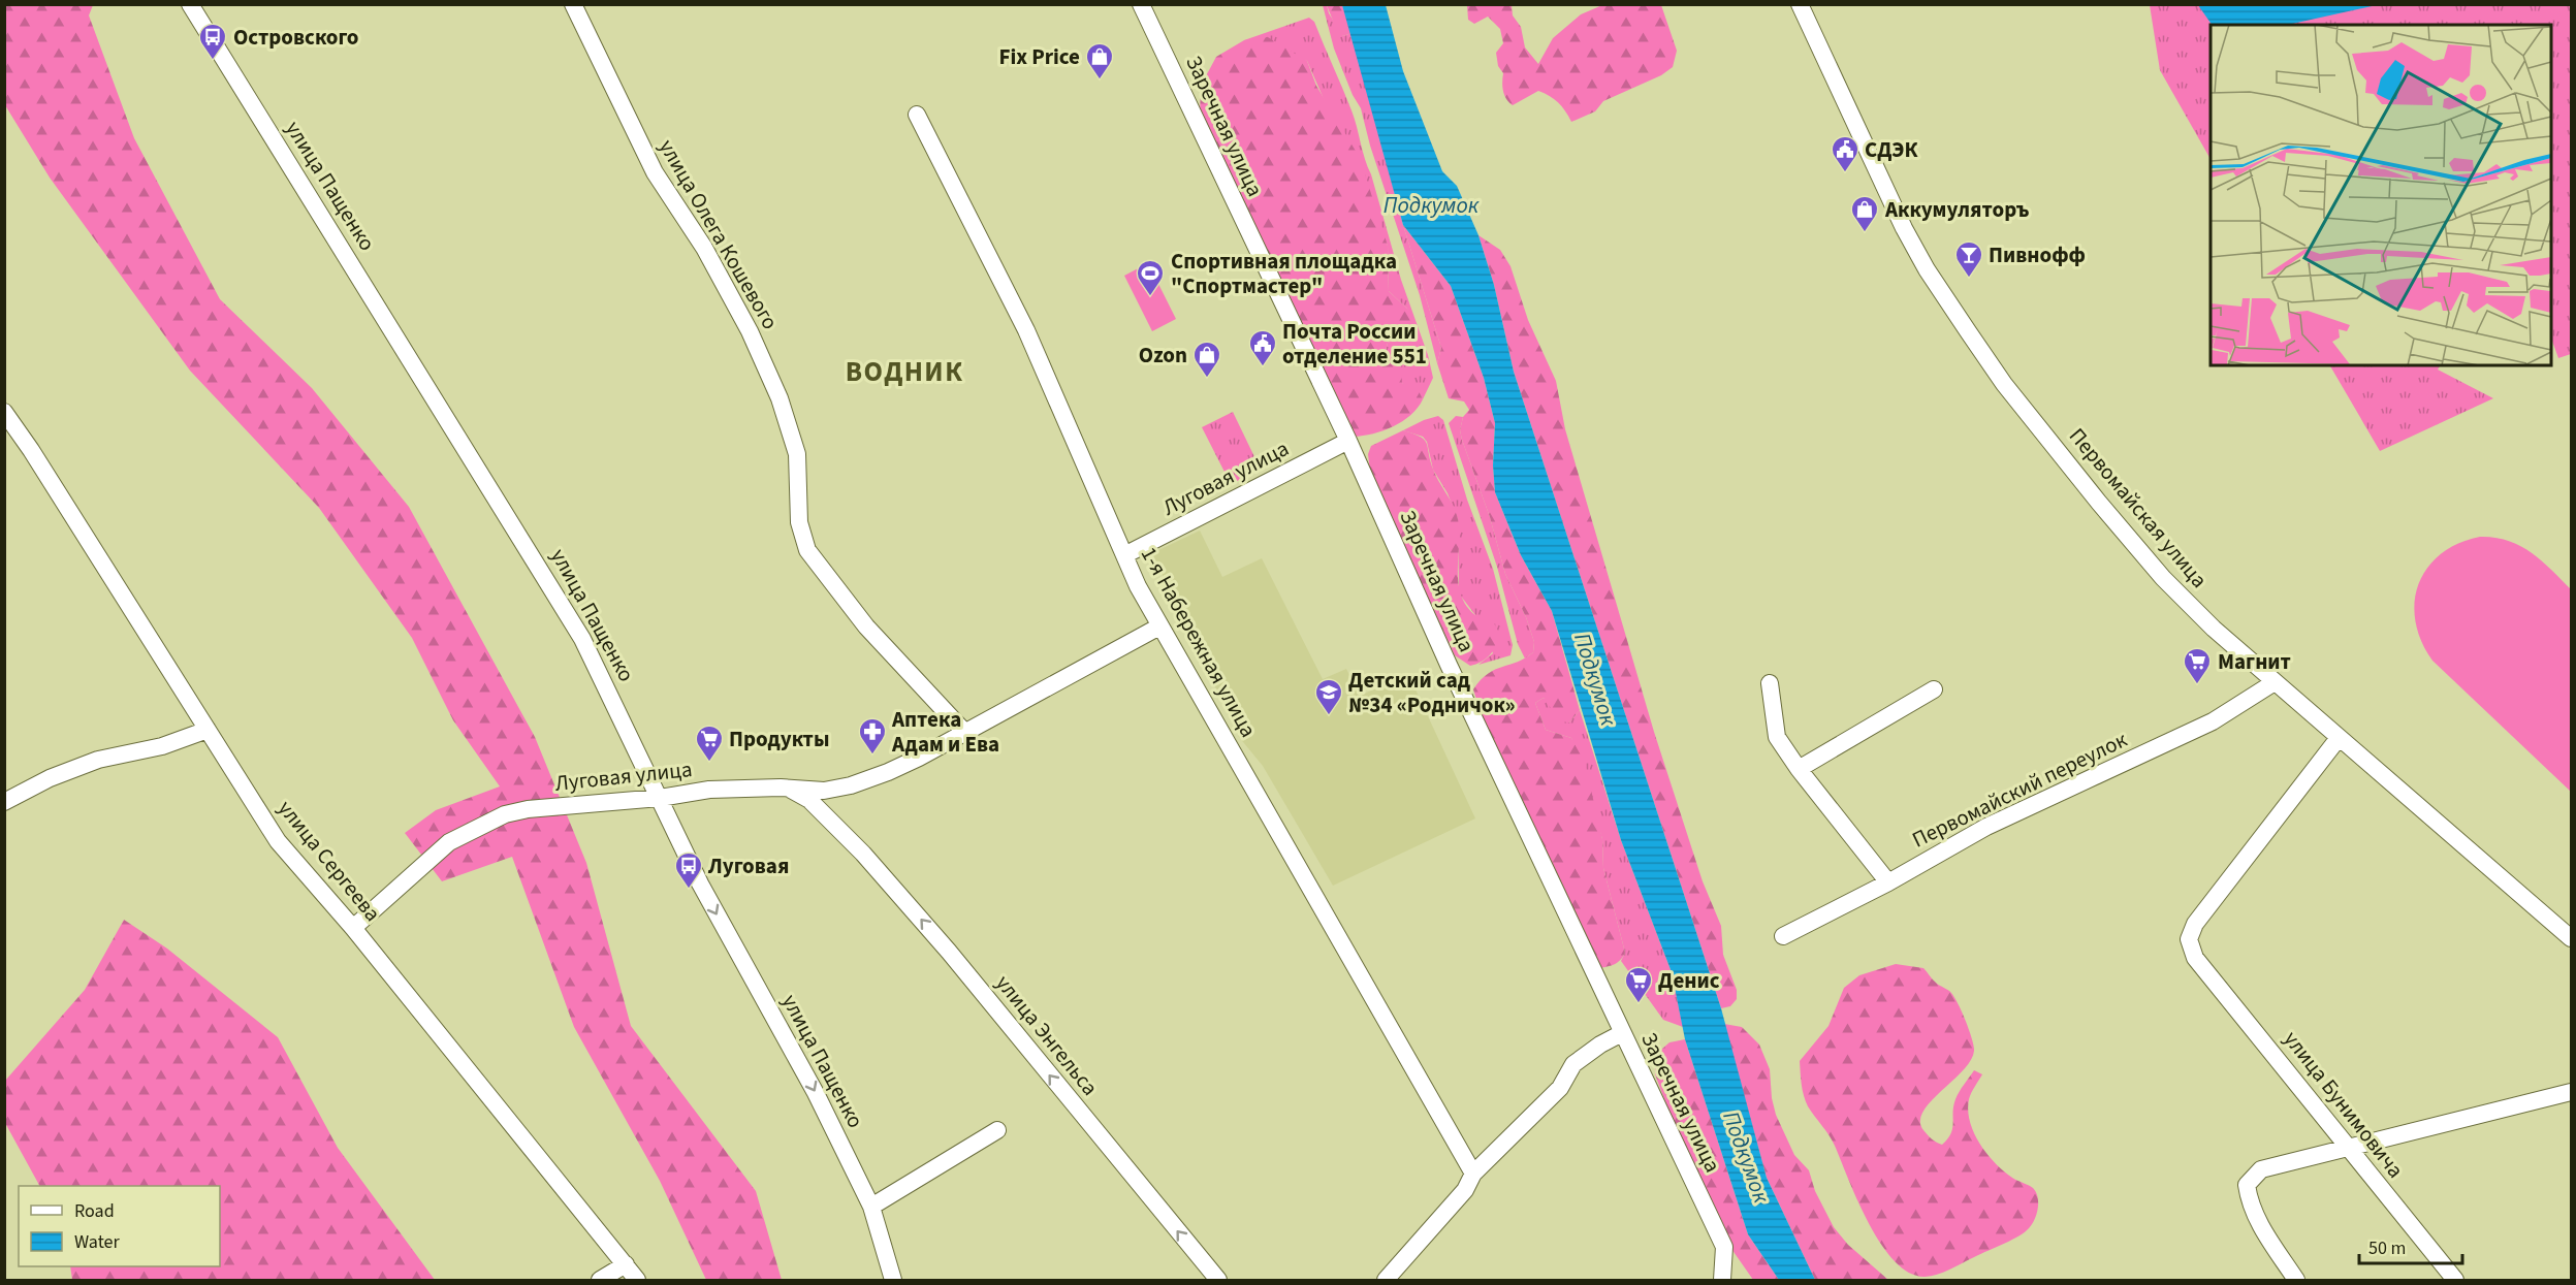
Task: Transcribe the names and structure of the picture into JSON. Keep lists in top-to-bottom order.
{
  "streets": {
    "street": [
      "Заречная улица",
      "улица Пащенко",
      "улица Олега Кошевого",
      "Луговая улица",
      "Первомайская улица",
      "1-я Набережная улица",
      "Первомайский переулок",
      "улица Сергеева",
      "улица Энгельса",
      "улица Бунимовича"
    ]
  },
  "crossings": [
    ["Заречная улица", "Луговая улица"],
    ["улица Пащенко", "Луговая улица"],
    ["улица Олега Кошевого", "Луговая улица"],
    ["Луговая улица", "1-я Набережная улица"],
    ["Луговая улица", "улица Сергеева"],
    ["Луговая улица", "улица Энгельса"],
    ["Первомайская улица", "Первомайский переулок"],
    ["Первомайская улица", "улица Бунимовича"]
  ],
  "one_way": ["улица Энгельса"],
  "districts": ["ВОДНИК"],
  "water": ["Подкумок"],
  "places": {
    "bus stop": ["Островского", "Луговая"],
    "shop": ["Fix Price", "Аккумуляторъ", "Ozon"],
    "public building": ["СДЭК", "Почта России отделение 551"],
    "bar": ["Пивнофф"],
    "sports": ["Спортивная площадка \"Спортмастер\""],
    "supermarket": ["Магнит", "Продукты", "Денис"],
    "school or university": ["Детский сад №34 «Родничок»"],
    "pharmacy": ["Аптека Адам и Ева"]
  },
  "legend": ["Road", "Water"],
  "scale_bar": "50 m"
}
